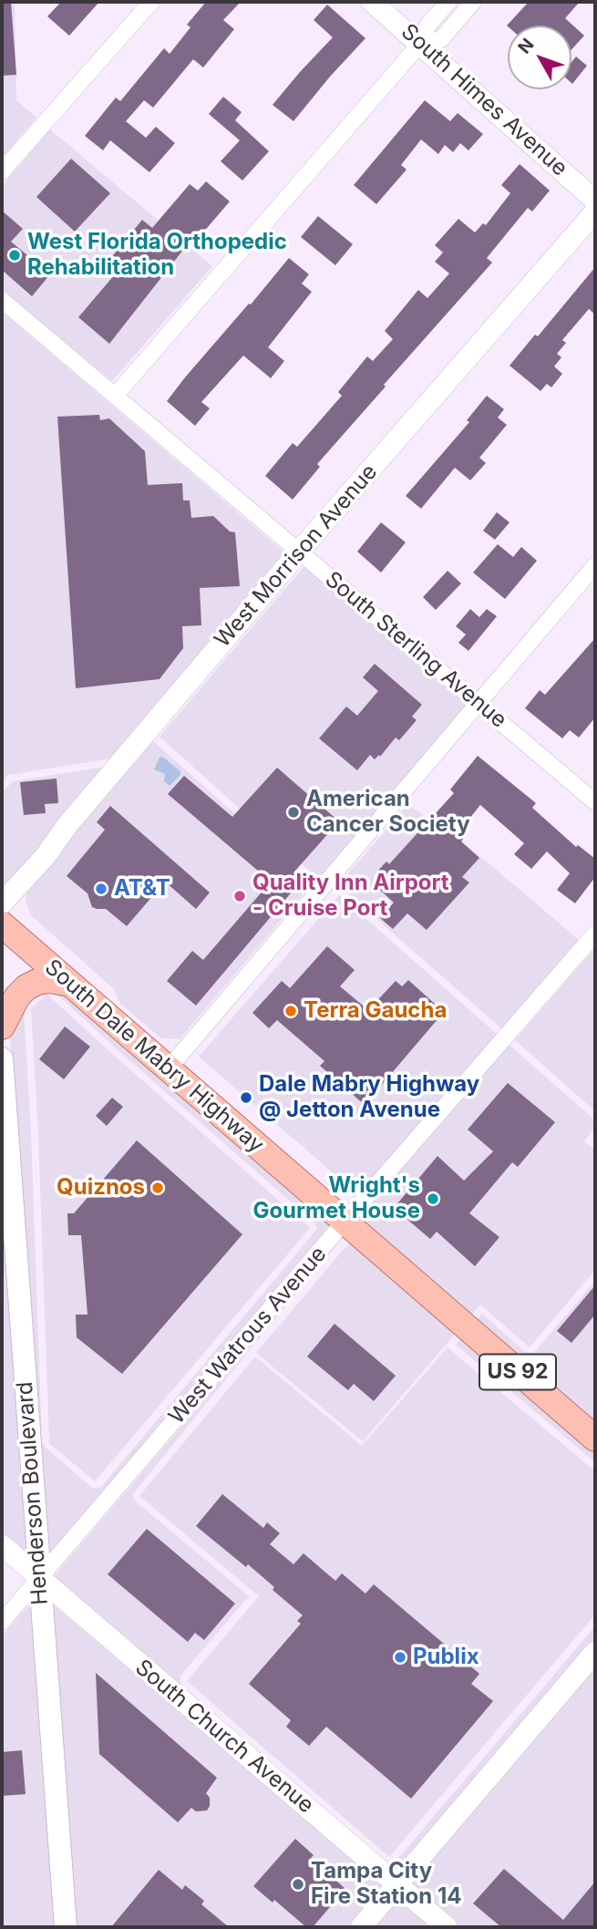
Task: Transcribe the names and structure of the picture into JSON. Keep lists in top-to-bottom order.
{
  "streets": {
    "main road": ["South Dale Mabry Highway", "US 92", "Henderson Boulevard"],
    "street": [
      "South Himes Avenue",
      "West Morrison Avenue",
      "South Sterling Avenue",
      "West Watrous Avenue",
      "South Church Avenue"
    ]
  },
  "crossings": [
    ["West Morrison Avenue", "South Sterling Avenue"],
    ["South Dale Mabry Highway", "West Watrous Avenue"],
    ["West Watrous Avenue", "Henderson Boulevard"],
    ["West Watrous Avenue", "South Church Avenue"],
    ["Henderson Boulevard", "South Church Avenue"]
  ],
  "places": [
    "West Florida Orthopedic Rehabilitation",
    "American Cancer Society",
    "AT&T",
    "Quality Inn Airport - Cruise Port",
    "Terra Gaucha",
    "Dale Mabry Highway @ Jetton Avenue",
    "Quiznos",
    "Wright's Gourmet House",
    "Publix",
    "Tampa City Fire Station 14"
  ],
  "north": "top left"
}
